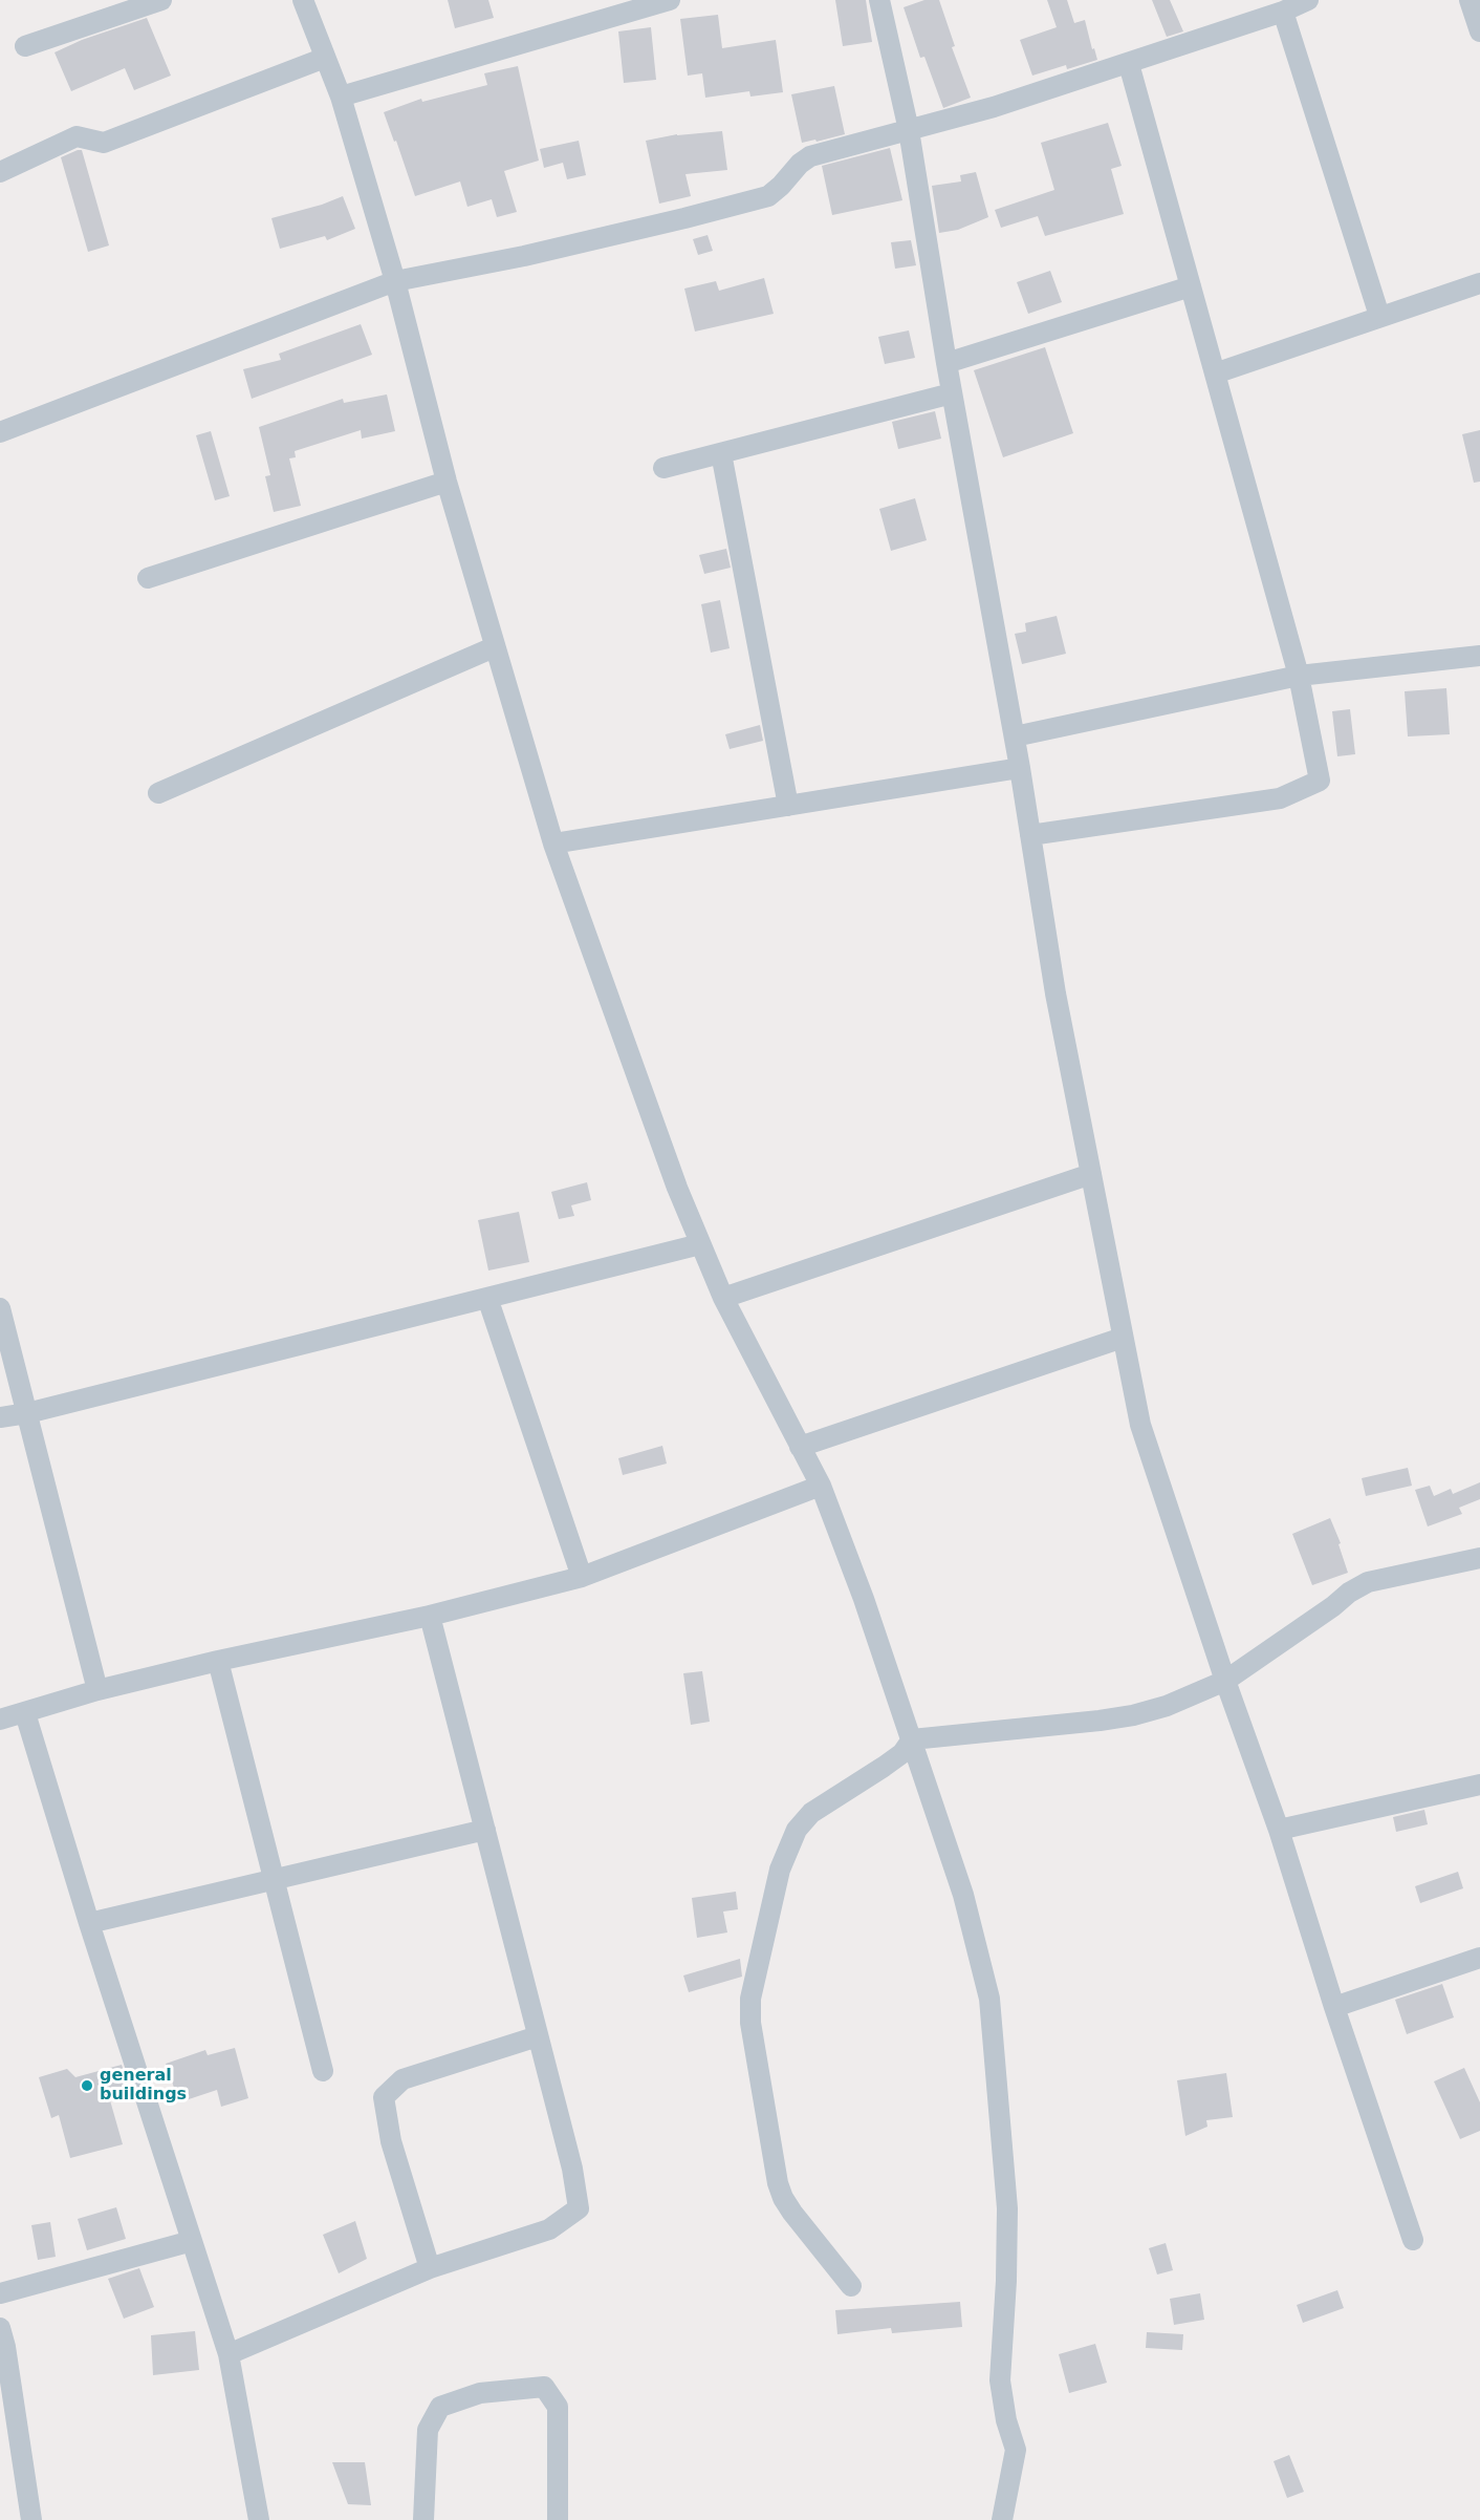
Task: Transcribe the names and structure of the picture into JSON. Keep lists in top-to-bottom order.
{
  "places": ["general buildings"]
}
